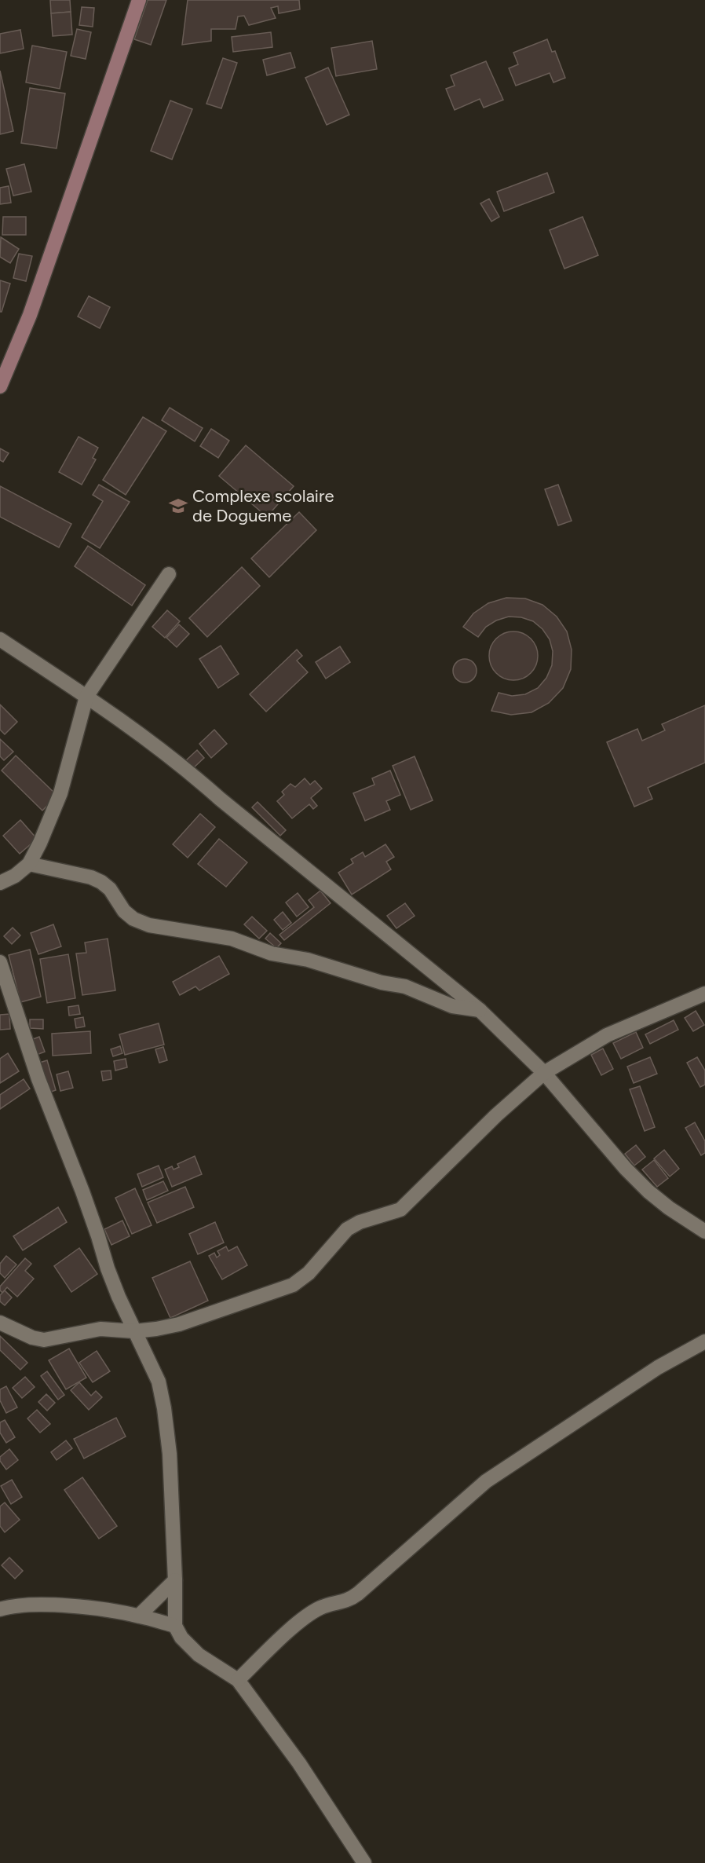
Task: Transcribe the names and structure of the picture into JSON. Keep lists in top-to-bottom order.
{
  "places": {
    "school or university": ["Complexe scolaire de Dogueme"]
  }
}
